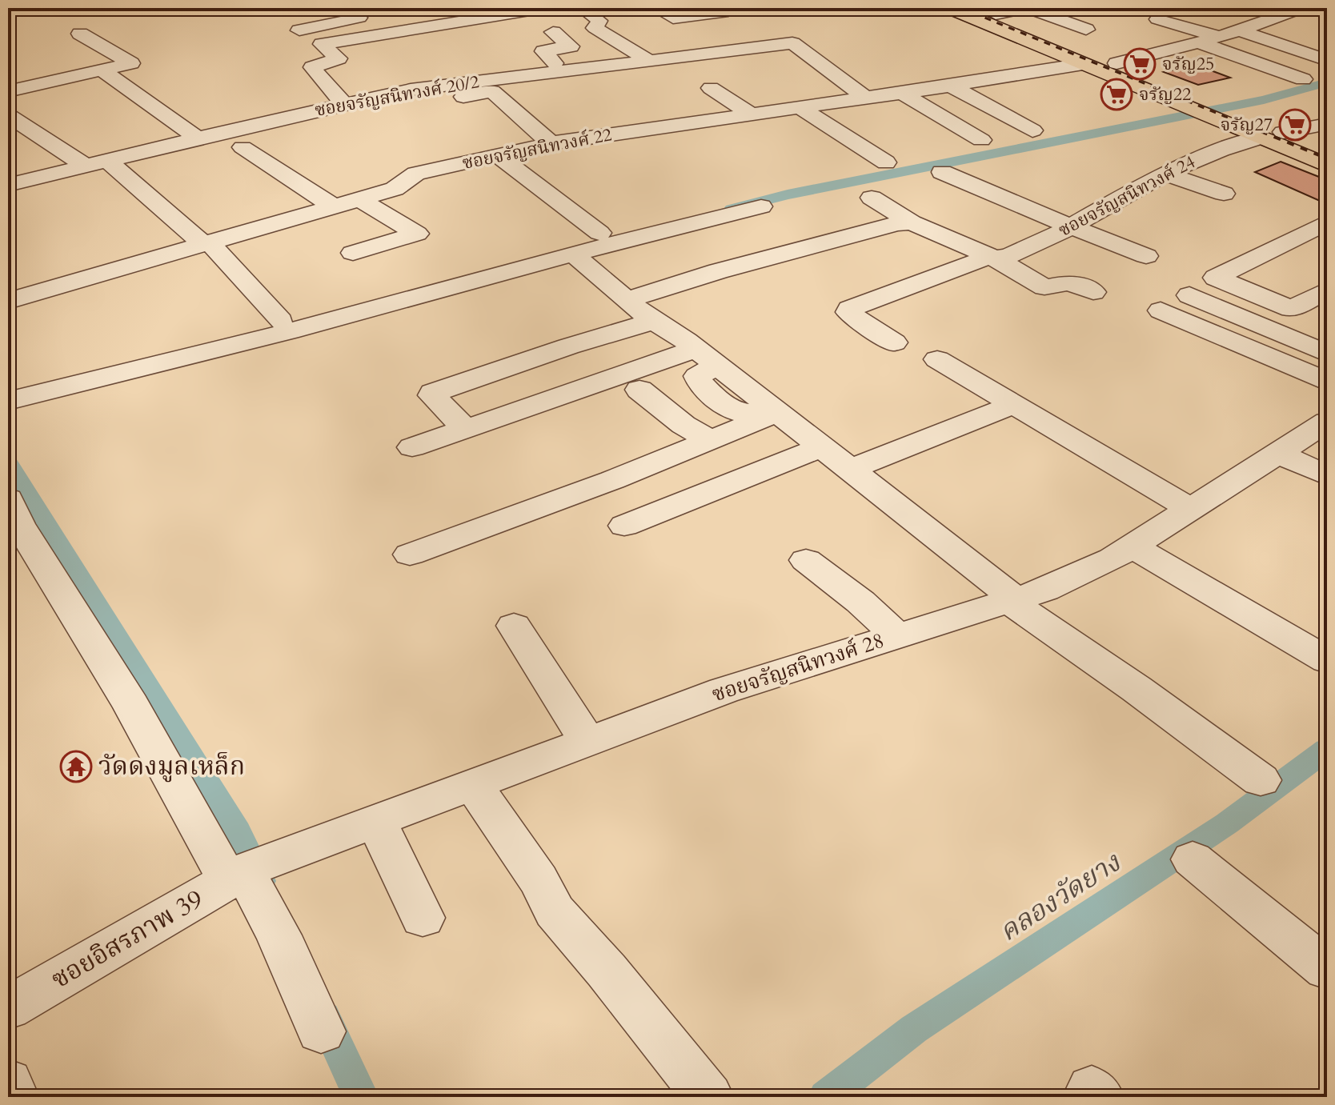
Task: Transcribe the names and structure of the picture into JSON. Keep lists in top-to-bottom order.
{
  "streets": {
    "street": [
      "ซอยจรัญสนิทวงศ์ 20/2",
      "ซอยจรัญสนิทวงศ์ 22",
      "ซอยจรัญสนิทวงศ์ 24",
      "ซอยจรัญสนิทวงศ์ 28",
      "ซอยอิสรภาพ 39"
    ]
  },
  "crossings": [
    ["ซอยจรัญสนิทวงศ์ 28", "ซอยอิสรภาพ 39"]
  ],
  "water": ["คลองวัดยาง"],
  "places": {
    "supermarket": ["จรัญ25", "จรัญ22", "จรัญ27"],
    "temple": ["วัดดงมูลเหล็ก"]
  }
}
